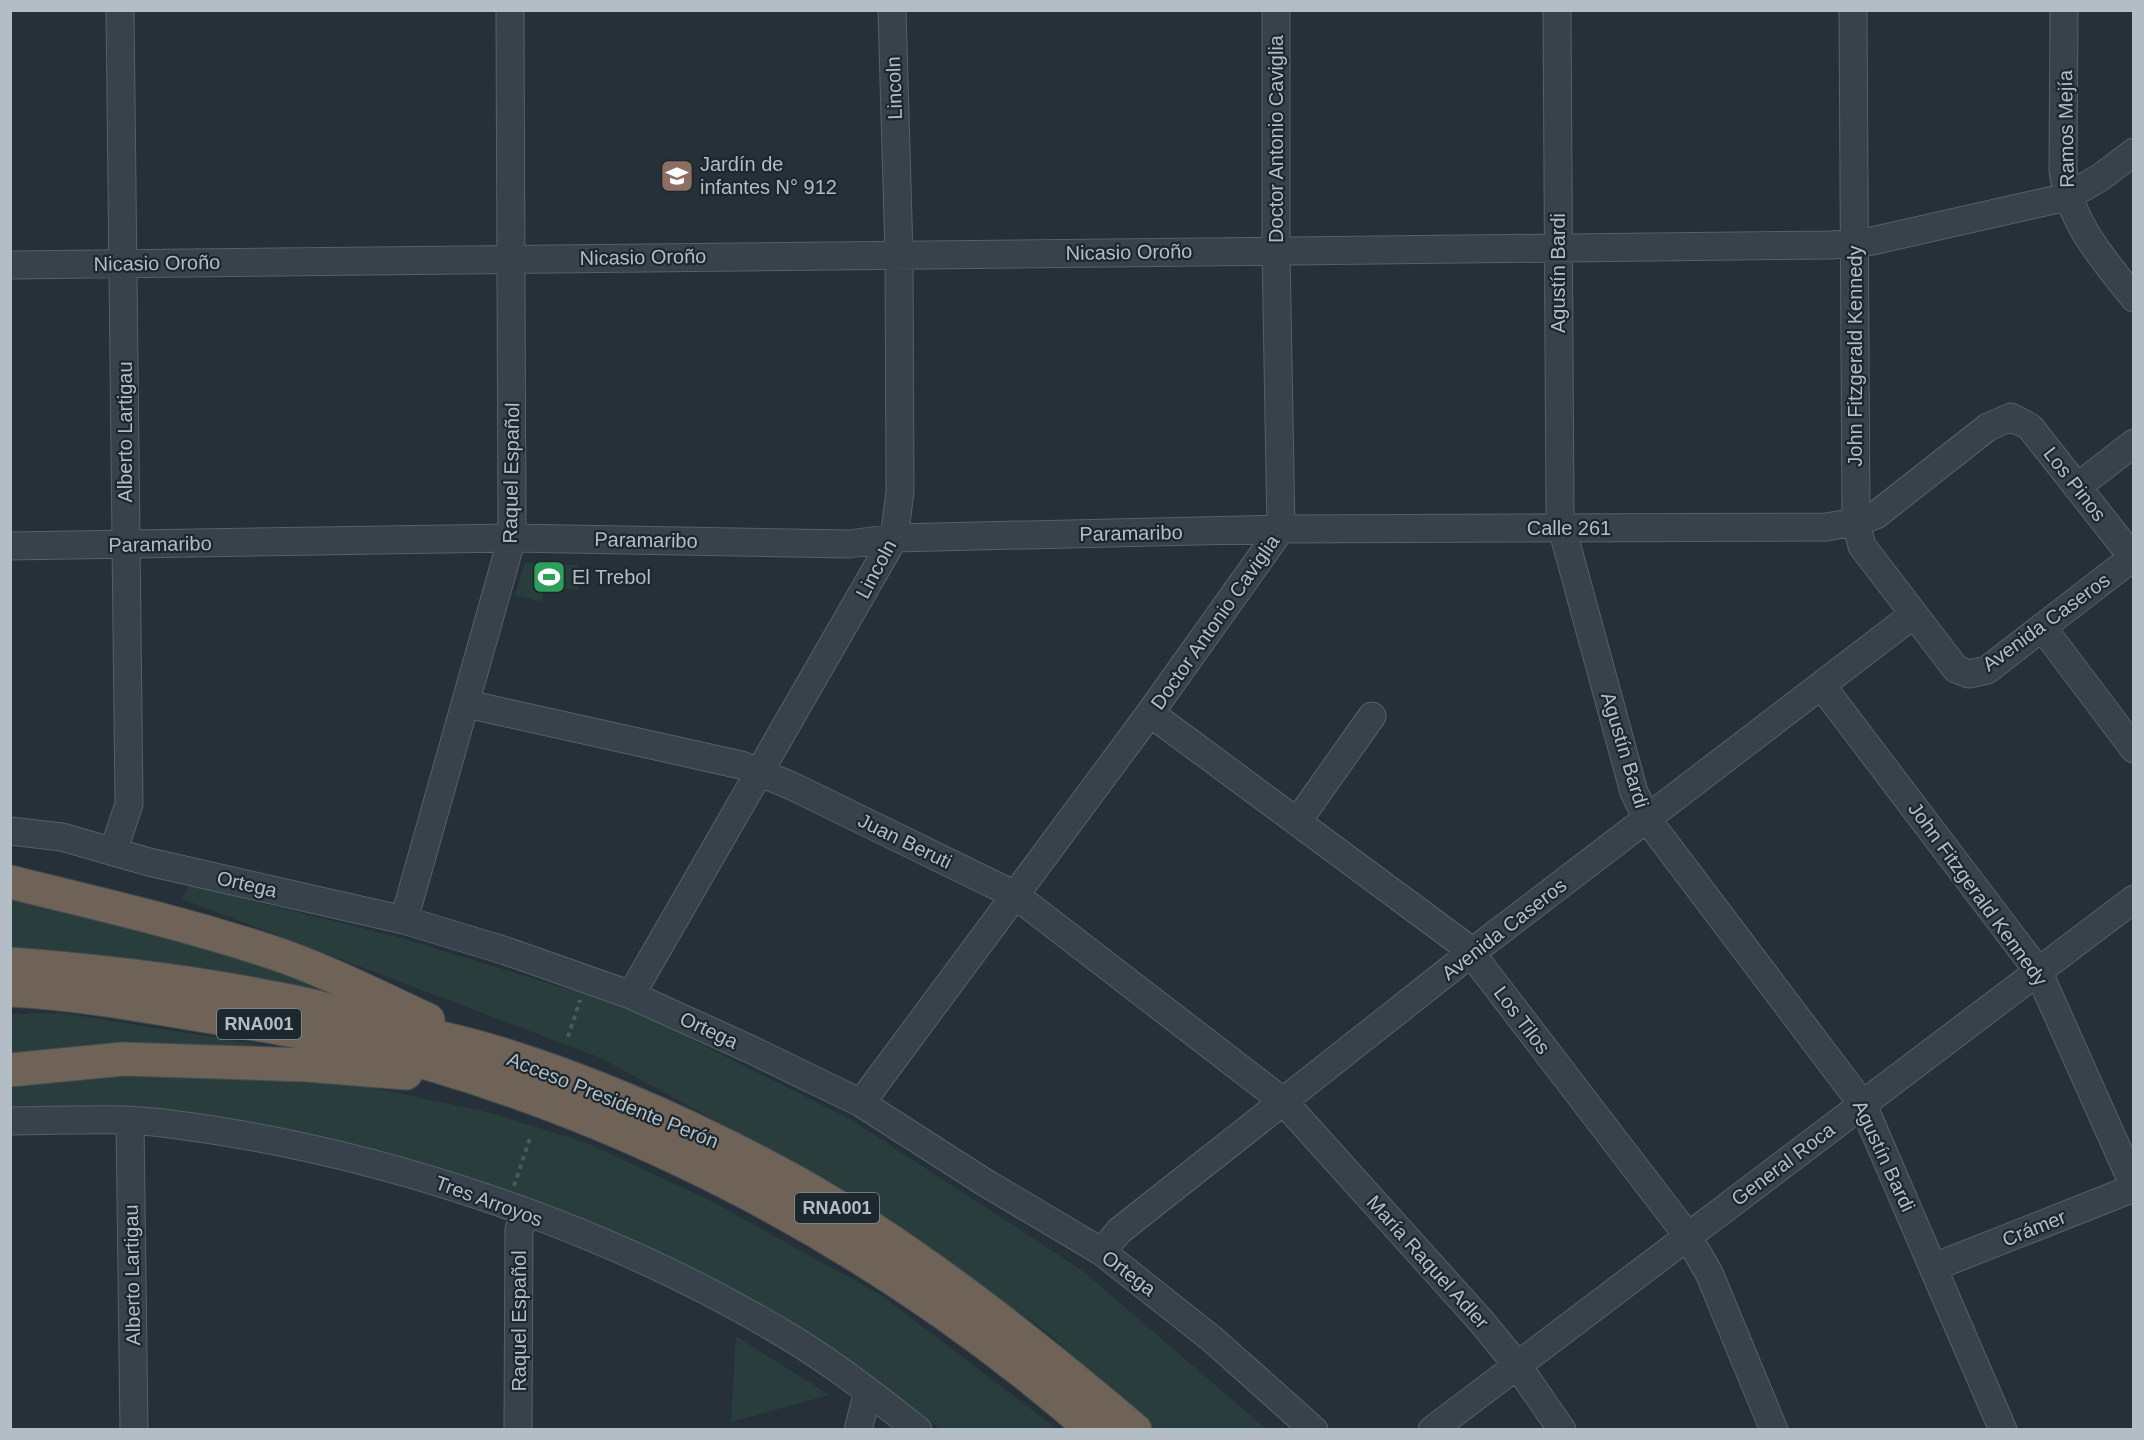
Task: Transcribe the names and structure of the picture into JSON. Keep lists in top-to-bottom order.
{
  "streets": {
    "highway": ["RNA001", "Acceso Presidente Perón"],
    "street": [
      "Lincoln",
      "Ramos Mejía",
      "Doctor Antonio Caviglia",
      "Nicasio Oroño",
      "Agustín Bardi",
      "John Fitzgerald Kennedy",
      "Alberto Lartigau",
      "Raquel Español",
      "Los Pinos",
      "Calle 261",
      "Paramaribo",
      "Avenida Caseros",
      "Juan Beruti",
      "Ortega",
      "Los Tilos",
      "General Roca",
      "Tres Arroyos",
      "Crámer",
      "María Raquel Adler"
    ]
  },
  "crossings": [
    ["Lincoln", "Nicasio Oroño"],
    ["Lincoln", "Paramaribo"],
    ["Lincoln", "Juan Beruti"],
    ["Lincoln", "Ortega"],
    ["Ramos Mejía", "Nicasio Oroño"],
    ["Doctor Antonio Caviglia", "Nicasio Oroño"],
    ["Doctor Antonio Caviglia", "Calle 261"],
    ["Doctor Antonio Caviglia", "Paramaribo"],
    ["Doctor Antonio Caviglia", "Juan Beruti"],
    ["Doctor Antonio Caviglia", "Ortega"],
    ["Doctor Antonio Caviglia", "Los Tilos"],
    ["Nicasio Oroño", "Agustín Bardi"],
    ["Nicasio Oroño", "John Fitzgerald Kennedy"],
    ["Nicasio Oroño", "Alberto Lartigau"],
    ["Nicasio Oroño", "Raquel Español"],
    ["Agustín Bardi", "Calle 261"],
    ["Agustín Bardi", "Avenida Caseros"],
    ["Agustín Bardi", "General Roca"],
    ["Agustín Bardi", "Crámer"],
    ["John Fitzgerald Kennedy", "Los Pinos"],
    ["John Fitzgerald Kennedy", "Calle 261"],
    ["John Fitzgerald Kennedy", "Avenida Caseros"],
    ["John Fitzgerald Kennedy", "General Roca"],
    ["John Fitzgerald Kennedy", "Crámer"],
    ["Alberto Lartigau", "Paramaribo"],
    ["Alberto Lartigau", "Ortega"],
    ["Alberto Lartigau", "Tres Arroyos"],
    ["Raquel Español", "Paramaribo"],
    ["Raquel Español", "Juan Beruti"],
    ["Raquel Español", "Ortega"],
    ["Raquel Español", "Tres Arroyos"],
    ["Los Pinos", "Calle 261"],
    ["Los Pinos", "Avenida Caseros"],
    ["Calle 261", "Paramaribo"],
    ["Avenida Caseros", "Juan Beruti"],
    ["Avenida Caseros", "Ortega"],
    ["Avenida Caseros", "Los Tilos"],
    ["Avenida Caseros", "María Raquel Adler"],
    ["Juan Beruti", "María Raquel Adler"],
    ["Los Tilos", "General Roca"],
    ["General Roca", "María Raquel Adler"]
  ],
  "places": {
    "school or university": ["Jardín de infantes N° 912"],
    "sports": ["El Trebol"]
  }
}
